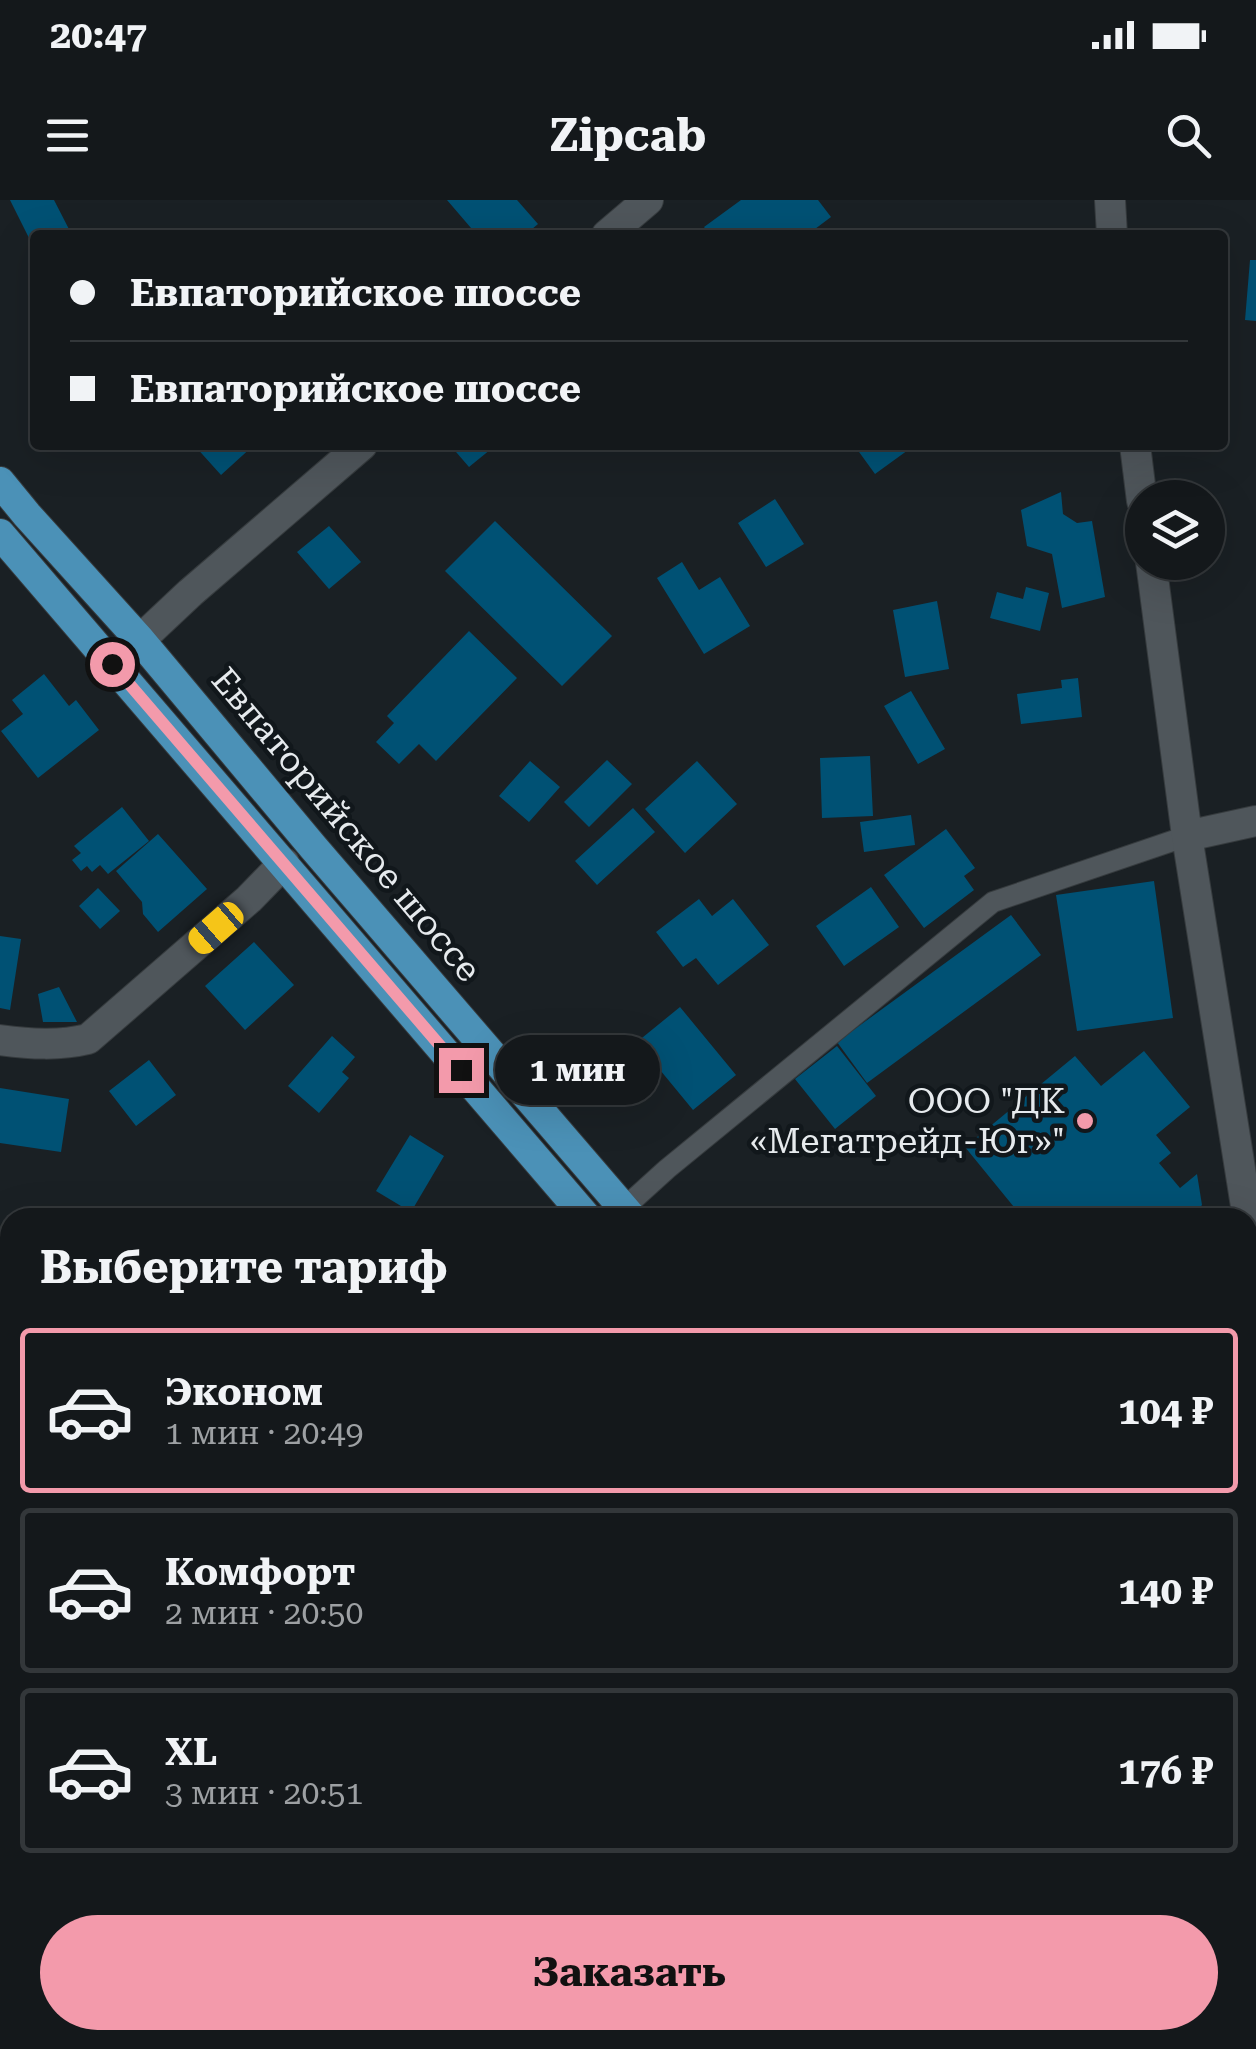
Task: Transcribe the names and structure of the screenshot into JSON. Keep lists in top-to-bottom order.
{
  "streets": {
    "main road": ["Евпаторийское шоссе"]
  },
  "places": ["ООО \"ДК «Мегатрейд-Юг»\""],
  "page": {
    "status": "20:47",
    "header": "Zipcab",
    "banner": ["Евпаторийское шоссе", "Евпаторийское шоссе"],
    "bubble": "1 мин",
    "heading": "Выберите тариф",
    "list": [
      {
        "name": "Эконом",
        "note": "1 мин · 20:49",
        "value": "104 ₽"
      },
      {
        "name": "Комфорт",
        "note": "2 мин · 20:50",
        "value": "140 ₽"
      },
      {
        "name": "XL",
        "note": "3 мин · 20:51",
        "value": "176 ₽"
      }
    ],
    "buttons": "Заказать"
  }
}
